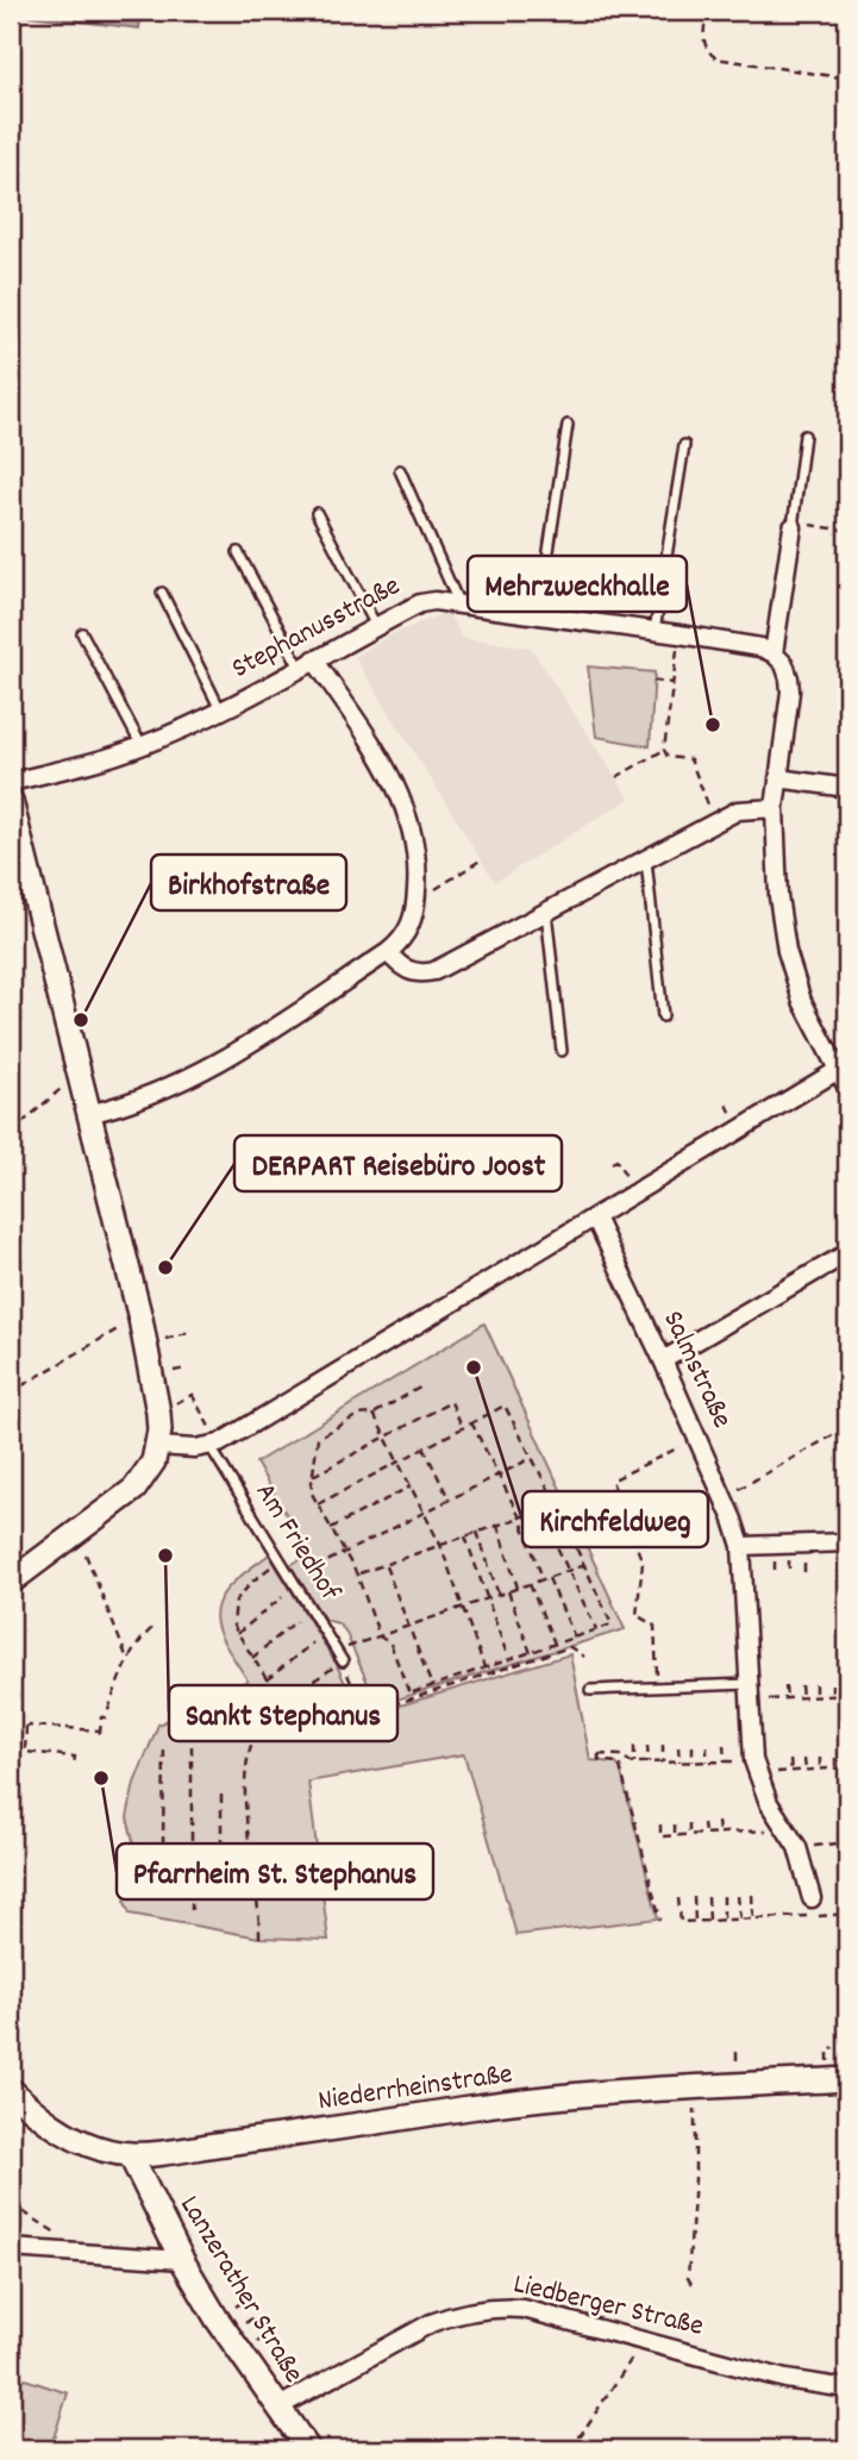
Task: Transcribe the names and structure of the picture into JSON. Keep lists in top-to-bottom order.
{
  "streets": {
    "street": [
      "Stephanusstraße",
      "Salmstraße",
      "Niederrheinstraße",
      "Lanzerather Straße",
      "Liedberger Straße"
    ],
    "lane": ["Am Friedhof"]
  },
  "crossings": [
    ["Niederrheinstraße", "Lanzerather Straße"],
    ["Lanzerather Straße", "Liedberger Straße"]
  ],
  "places": [
    "Mehrzweckhalle",
    "Birkhofstraße",
    "DERPART Reisebüro Joost",
    "Kirchfeldweg",
    "Sankt Stephanus",
    "Pfarrheim St. Stephanus"
  ]
}
